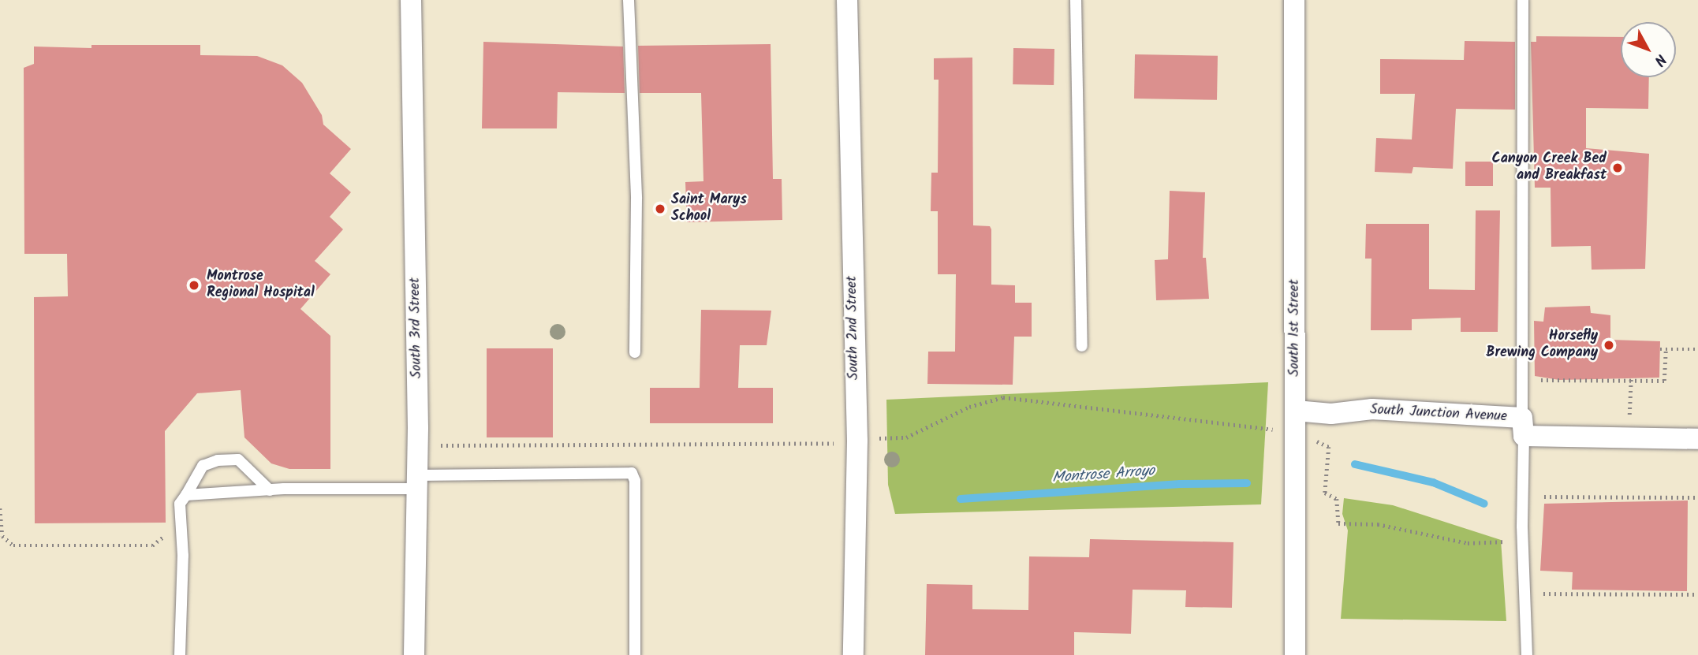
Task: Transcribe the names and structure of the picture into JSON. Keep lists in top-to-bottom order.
{
  "streets": {
    "street": [
      "South 3rd Street",
      "South 2nd Street",
      "South 1st Street",
      "South Junction Avenue"
    ]
  },
  "crossings": [
    ["South 1st Street", "South Junction Avenue"]
  ],
  "water": ["Montrose Arroyo"],
  "places": [
    "Canyon Creek Bed and Breakfast",
    "Saint Marys School",
    "Montrose Regional Hospital",
    "Horsefly Brewing Company"
  ],
  "north": "bottom right"
}
